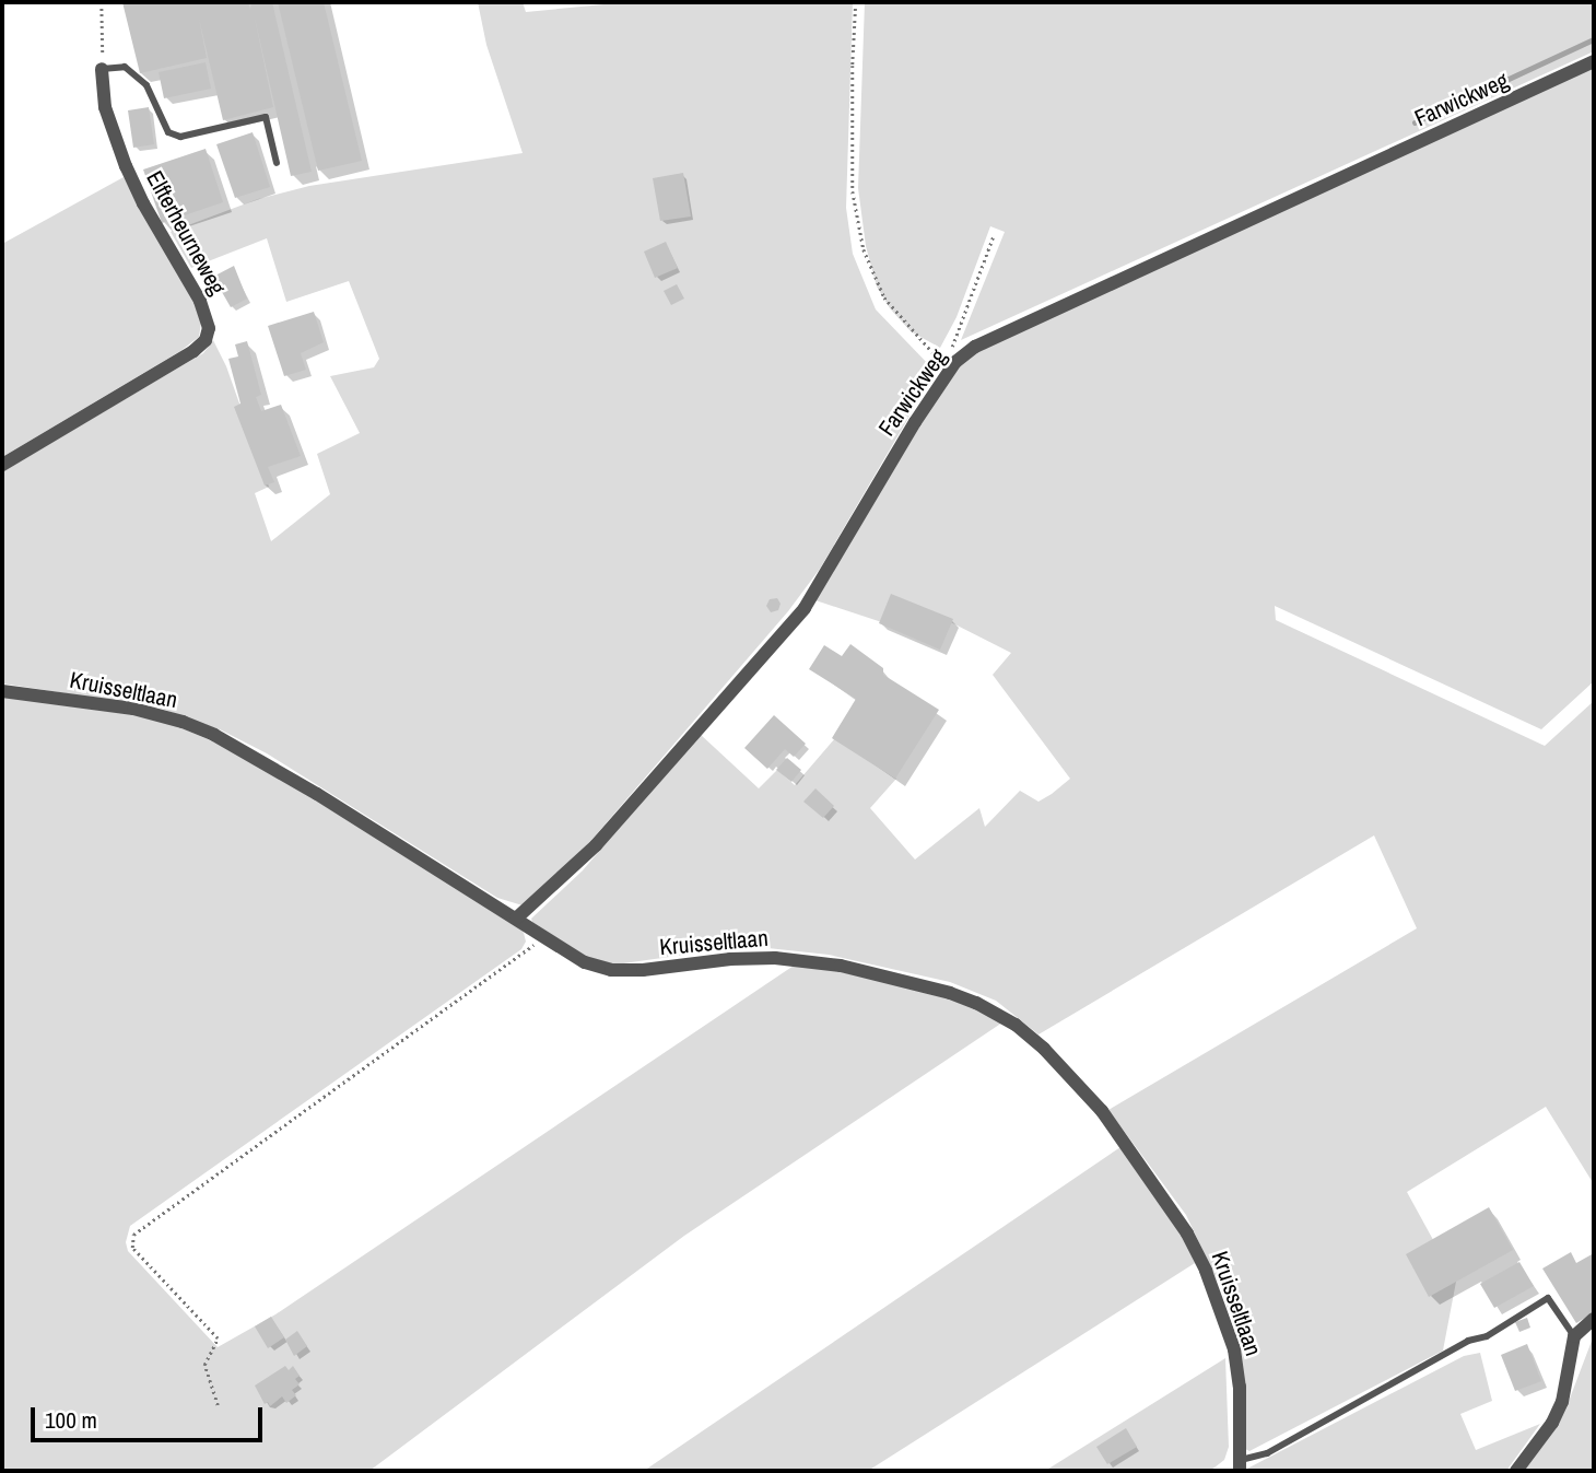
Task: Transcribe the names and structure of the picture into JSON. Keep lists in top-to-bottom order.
{
  "streets": {
    "street": ["Farwickweg", "Elfterheurneweg", "Kruisseltlaan"]
  },
  "crossings": [
    ["Farwickweg", "Kruisseltlaan"]
  ],
  "scale_bar": "100 m"
}
